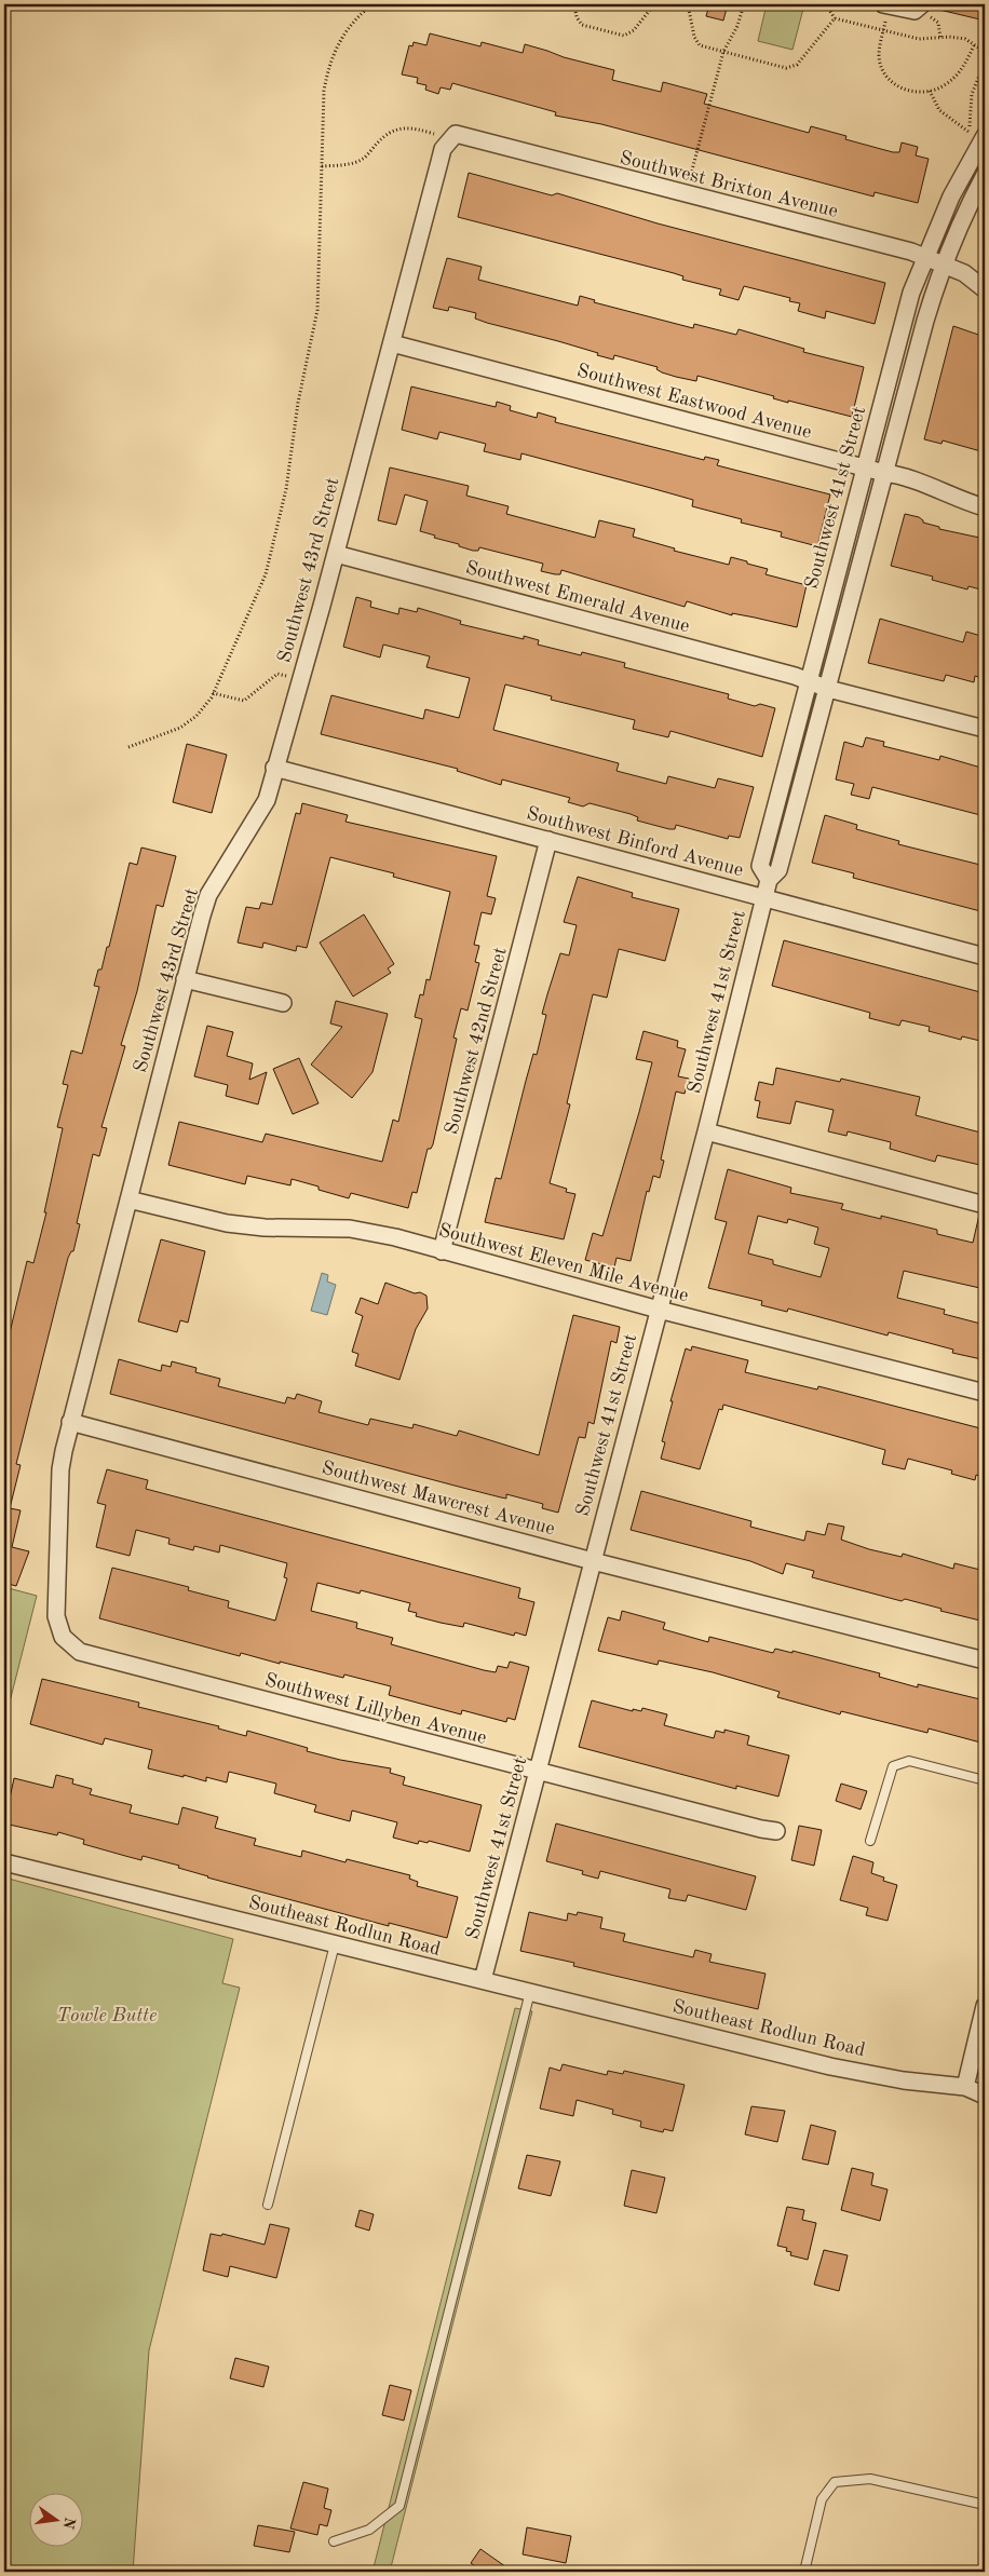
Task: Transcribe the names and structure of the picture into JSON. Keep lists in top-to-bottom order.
{
  "streets": {
    "street": [
      "Southwest Brixton Avenue",
      "Southwest Eastwood Avenue",
      "Southwest 41st Street",
      "Southwest 43rd Street",
      "Southwest Emerald Avenue",
      "Southwest Binford Avenue",
      "Southwest 42nd Street",
      "Southwest Eleven Mile Avenue",
      "Southwest Mawcrest Avenue",
      "Southwest Lillyben Avenue",
      "Southeast Rodlun Road"
    ]
  },
  "crossings": [
    ["Southwest Brixton Avenue", "Southwest 41st Street"],
    ["Southwest Brixton Avenue", "Southwest 43rd Street"],
    ["Southwest Eastwood Avenue", "Southwest 41st Street"],
    ["Southwest Eastwood Avenue", "Southwest 43rd Street"],
    ["Southwest 41st Street", "Southwest Emerald Avenue"],
    ["Southwest 41st Street", "Southwest Binford Avenue"],
    ["Southwest 41st Street", "Southwest Eleven Mile Avenue"],
    ["Southwest 41st Street", "Southwest Mawcrest Avenue"],
    ["Southwest 41st Street", "Southwest Lillyben Avenue"],
    ["Southwest 41st Street", "Southeast Rodlun Road"],
    ["Southwest 43rd Street", "Southwest Emerald Avenue"],
    ["Southwest 43rd Street", "Southwest Binford Avenue"],
    ["Southwest 43rd Street", "Southwest Eleven Mile Avenue"],
    ["Southwest 43rd Street", "Southwest Mawcrest Avenue"],
    ["Southwest 43rd Street", "Southwest Lillyben Avenue"],
    ["Southwest Binford Avenue", "Southwest 42nd Street"],
    ["Southwest 42nd Street", "Southwest Eleven Mile Avenue"]
  ],
  "parks": ["Towle Butte"],
  "north": "right"
}
